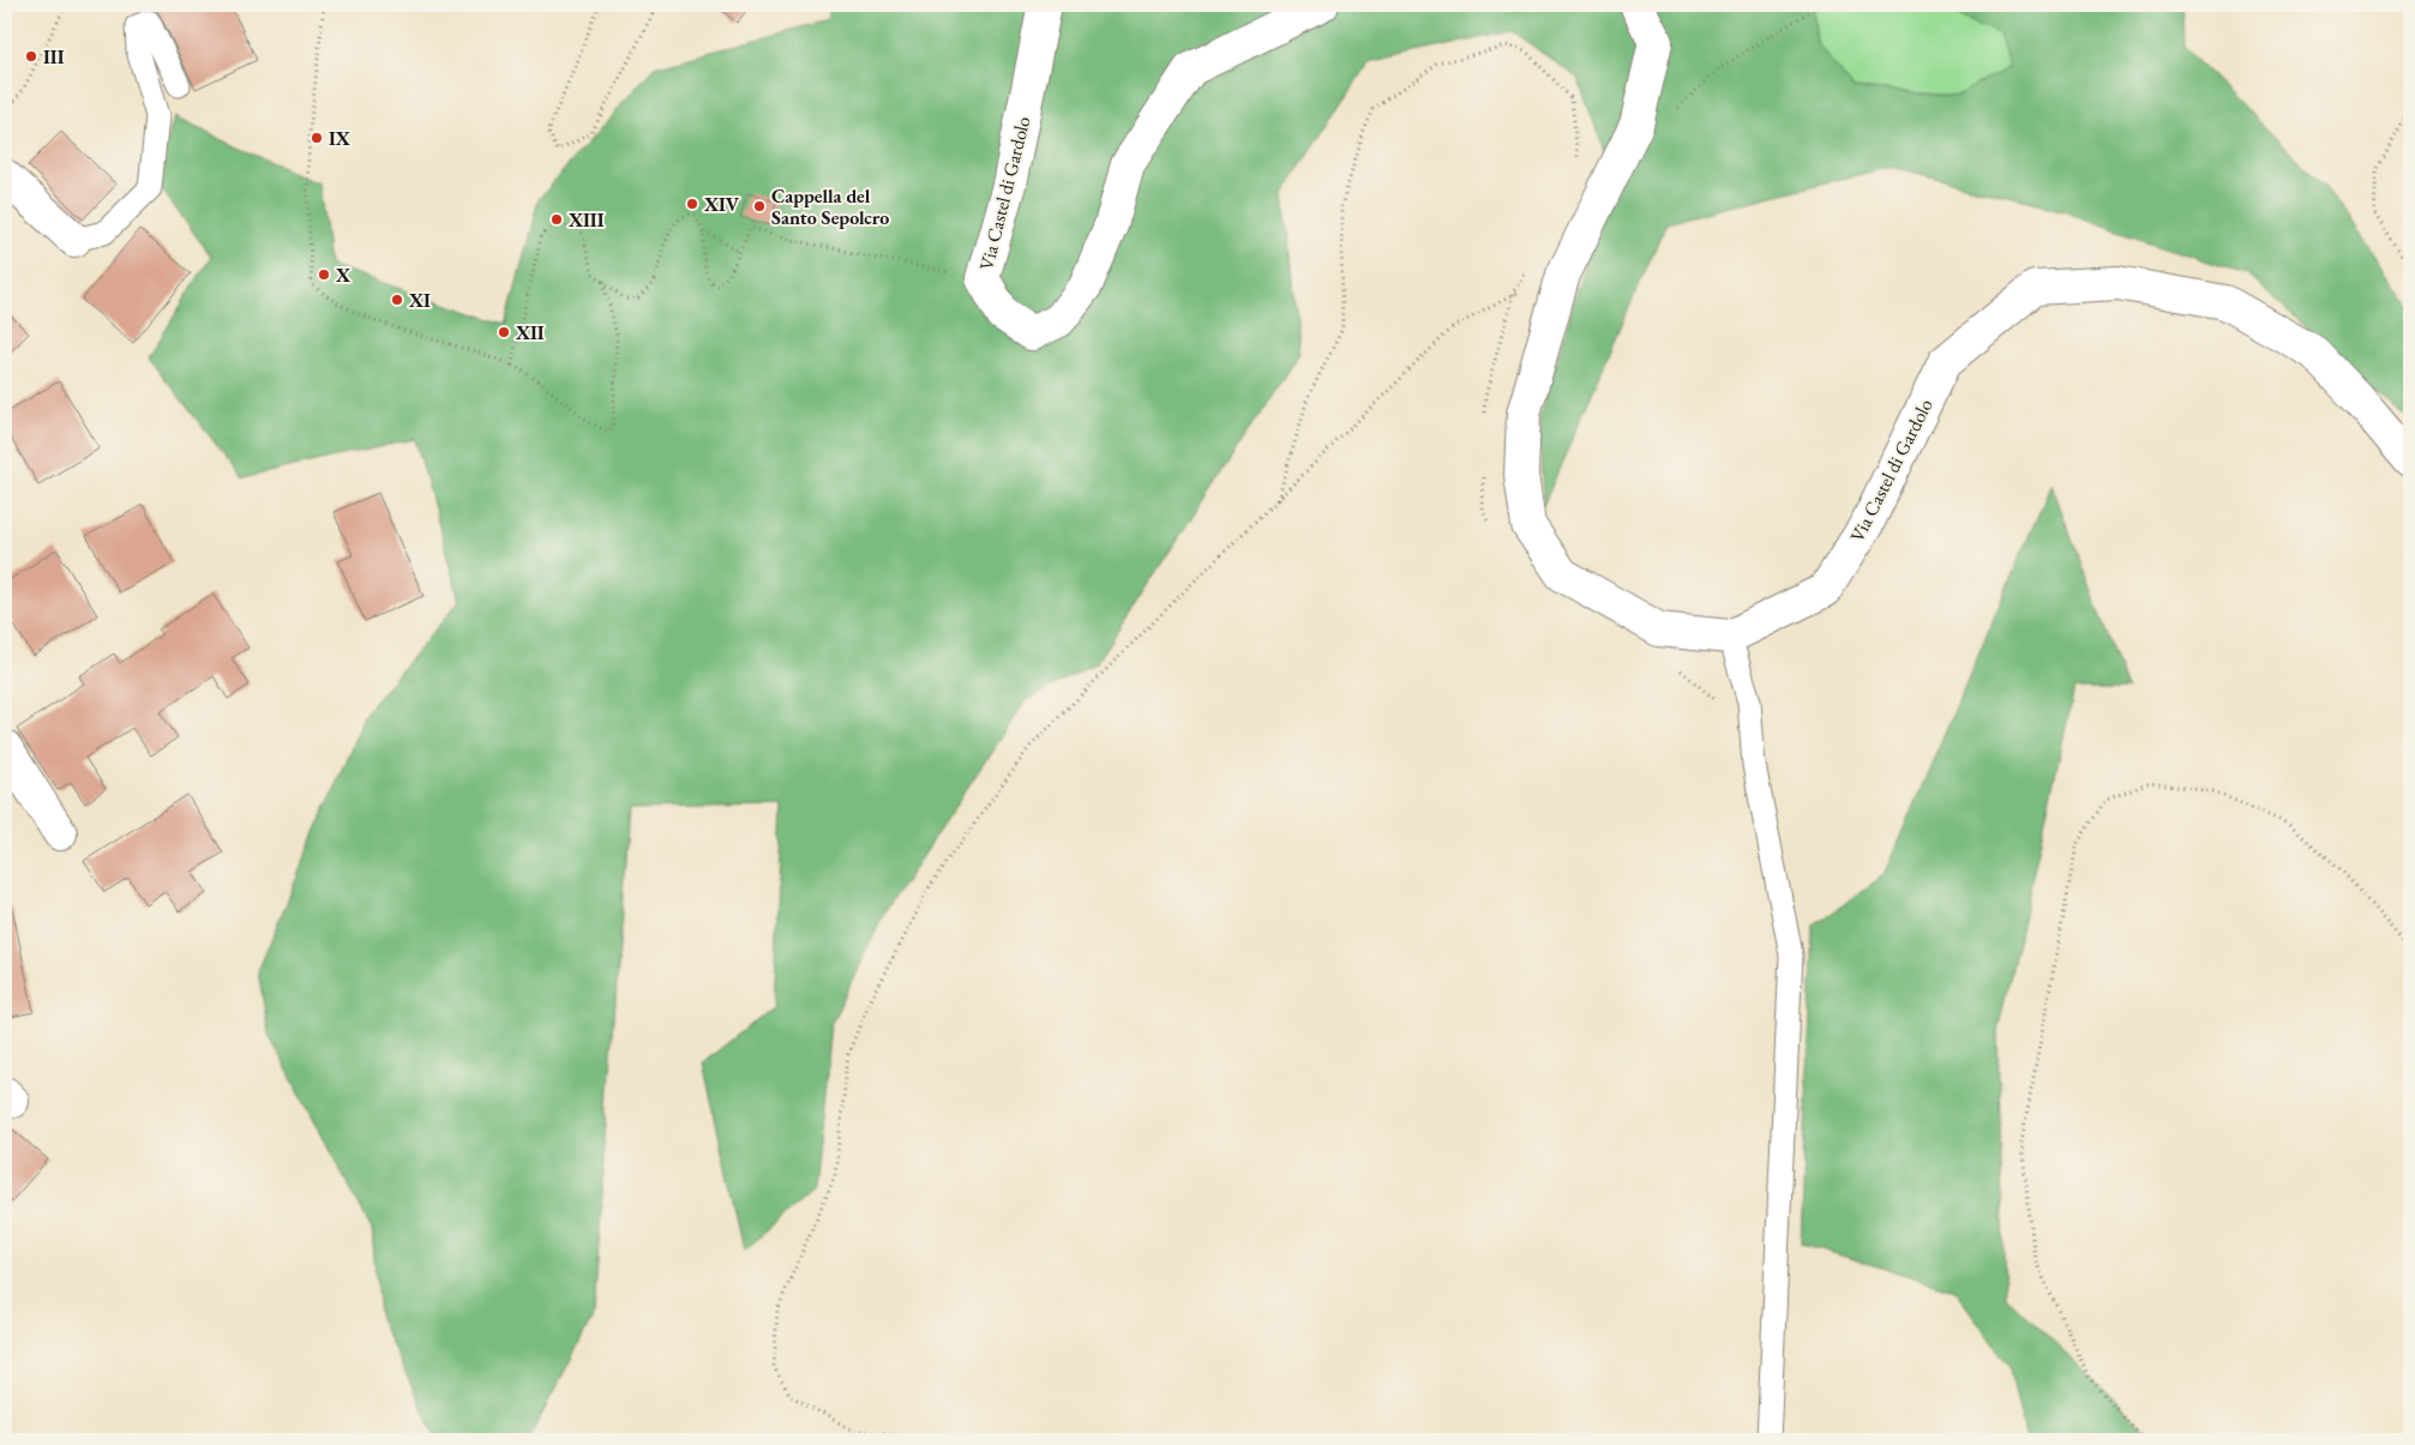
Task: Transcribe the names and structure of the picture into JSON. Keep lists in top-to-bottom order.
{
  "streets": {
    "street": ["Via Castel di Gardolo"]
  },
  "places": [
    "III",
    "IX",
    "XIV",
    "Cappella del Santo Sepolcro",
    "XIII",
    "X",
    "XI",
    "XII"
  ]
}
